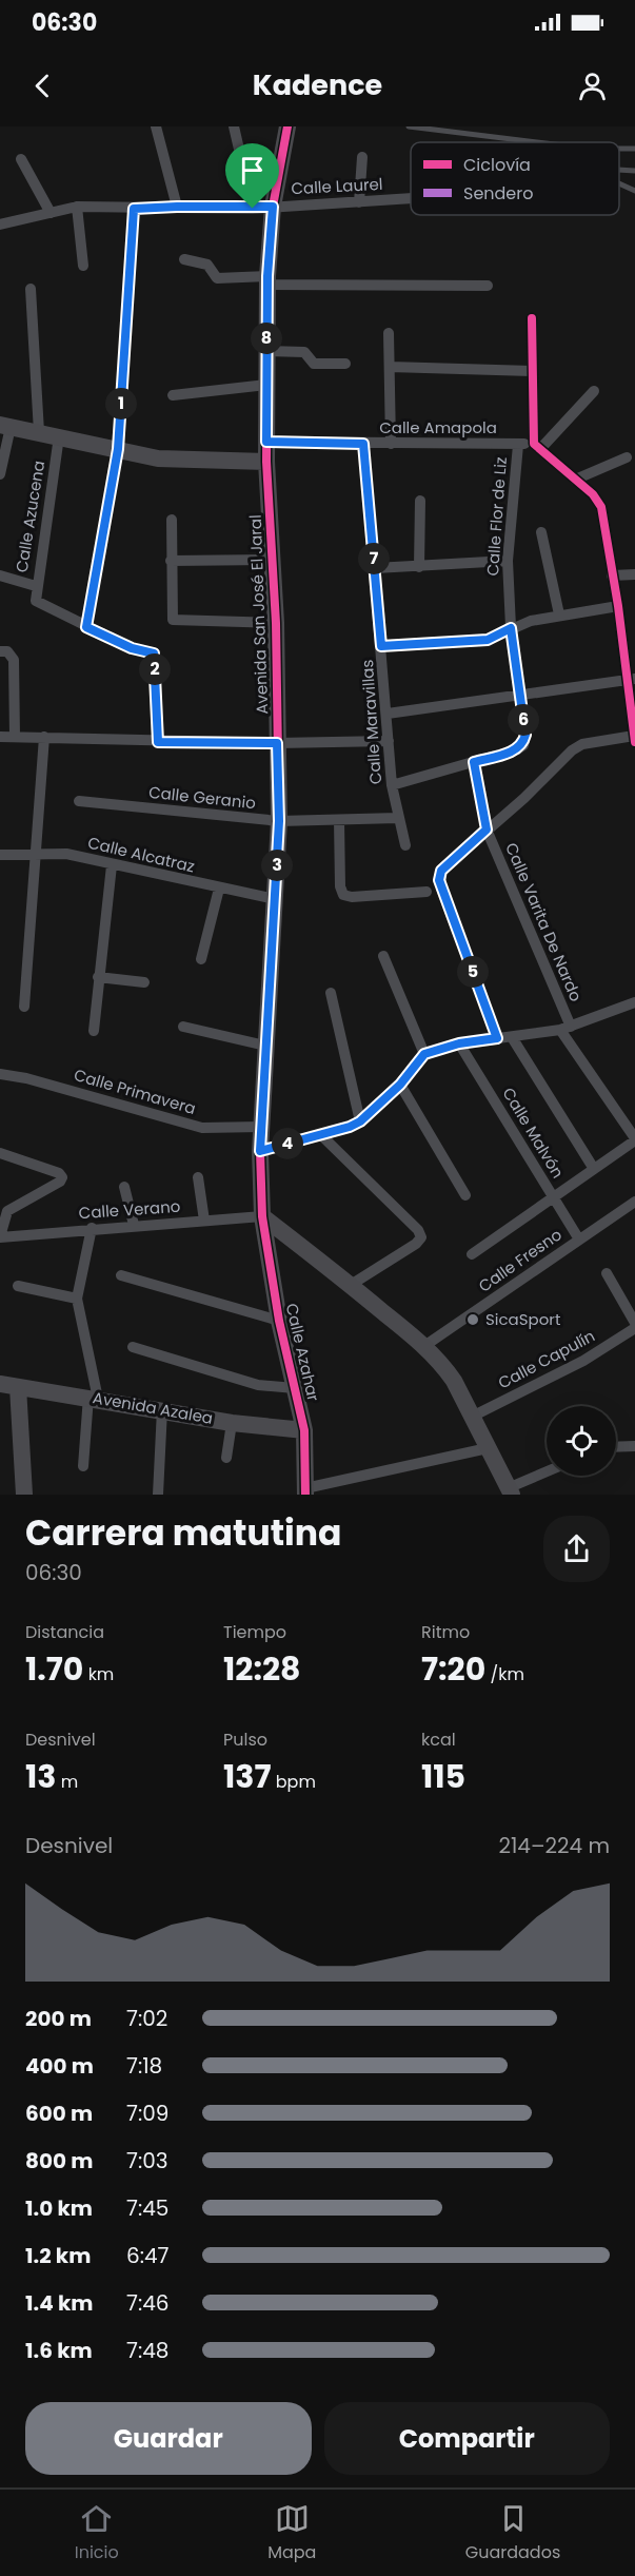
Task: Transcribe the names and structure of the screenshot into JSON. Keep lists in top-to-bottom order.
{
  "streets": {
    "street": [
      "Calle Laurel",
      "Calle Amapola",
      "Calle Azucena",
      "Calle Flor de Liz",
      "Avenida San José El Jaral",
      "Calle Maravillas",
      "Calle Geranio",
      "Calle Alcatraz",
      "Calle Varita De Nardo",
      "Calle Primavera",
      "Calle Malvón",
      "Calle Verano",
      "Calle Fresno",
      "Calle Azahar",
      "Calle Capulín",
      "Avenida Azalea"
    ]
  },
  "crossings": [
    ["Calle Laurel", "Avenida San José El Jaral"],
    ["Calle Amapola", "Calle Flor de Liz"],
    ["Calle Amapola", "Avenida San José El Jaral"],
    ["Calle Amapola", "Calle Maravillas"],
    ["Calle Flor de Liz", "Calle Varita De Nardo"],
    ["Avenida San José El Jaral", "Calle Geranio"],
    ["Avenida San José El Jaral", "Calle Alcatraz"],
    ["Avenida San José El Jaral", "Calle Primavera"],
    ["Avenida San José El Jaral", "Calle Verano"],
    ["Avenida San José El Jaral", "Calle Azahar"],
    ["Calle Maravillas", "Calle Geranio"],
    ["Calle Malvón", "Calle Fresno"],
    ["Calle Verano", "Calle Azahar"],
    ["Calle Azahar", "Avenida Azalea"]
  ],
  "places": ["SicaSport"],
  "legend": ["Ciclovía", "Sendero"],
  "page": {
    "status": "06:30",
    "header": "Kadence",
    "pins": [
      "8",
      "1",
      "7",
      "2",
      "6",
      "3",
      "5",
      "4"
    ],
    "heading": ["Carrera matutina", "06:30"],
    "stats": [
      ["Distancia", "1.70 km"],
      ["Tiempo", "12:28"],
      ["Ritmo", "7:20 /km"],
      ["Desnivel", "13 m"],
      ["Pulso", "137 bpm"],
      ["kcal", "115"]
    ],
    "chart": ["Desnivel", "214–224 m"],
    "list": [
      {
        "name": "200 m",
        "note": "7:02"
      },
      {
        "name": "400 m",
        "note": "7:18"
      },
      {
        "name": "600 m",
        "note": "7:09"
      },
      {
        "name": "800 m",
        "note": "7:03"
      },
      {
        "name": "1.0 km",
        "note": "7:45"
      },
      {
        "name": "1.2 km",
        "note": "6:47"
      },
      {
        "name": "1.4 km",
        "note": "7:46"
      },
      {
        "name": "1.6 km",
        "note": "7:48"
      }
    ],
    "buttons": ["Guardar", "Compartir"],
    "tabs": ["Inicio", "Mapa", "Guardados"]
  }
}
